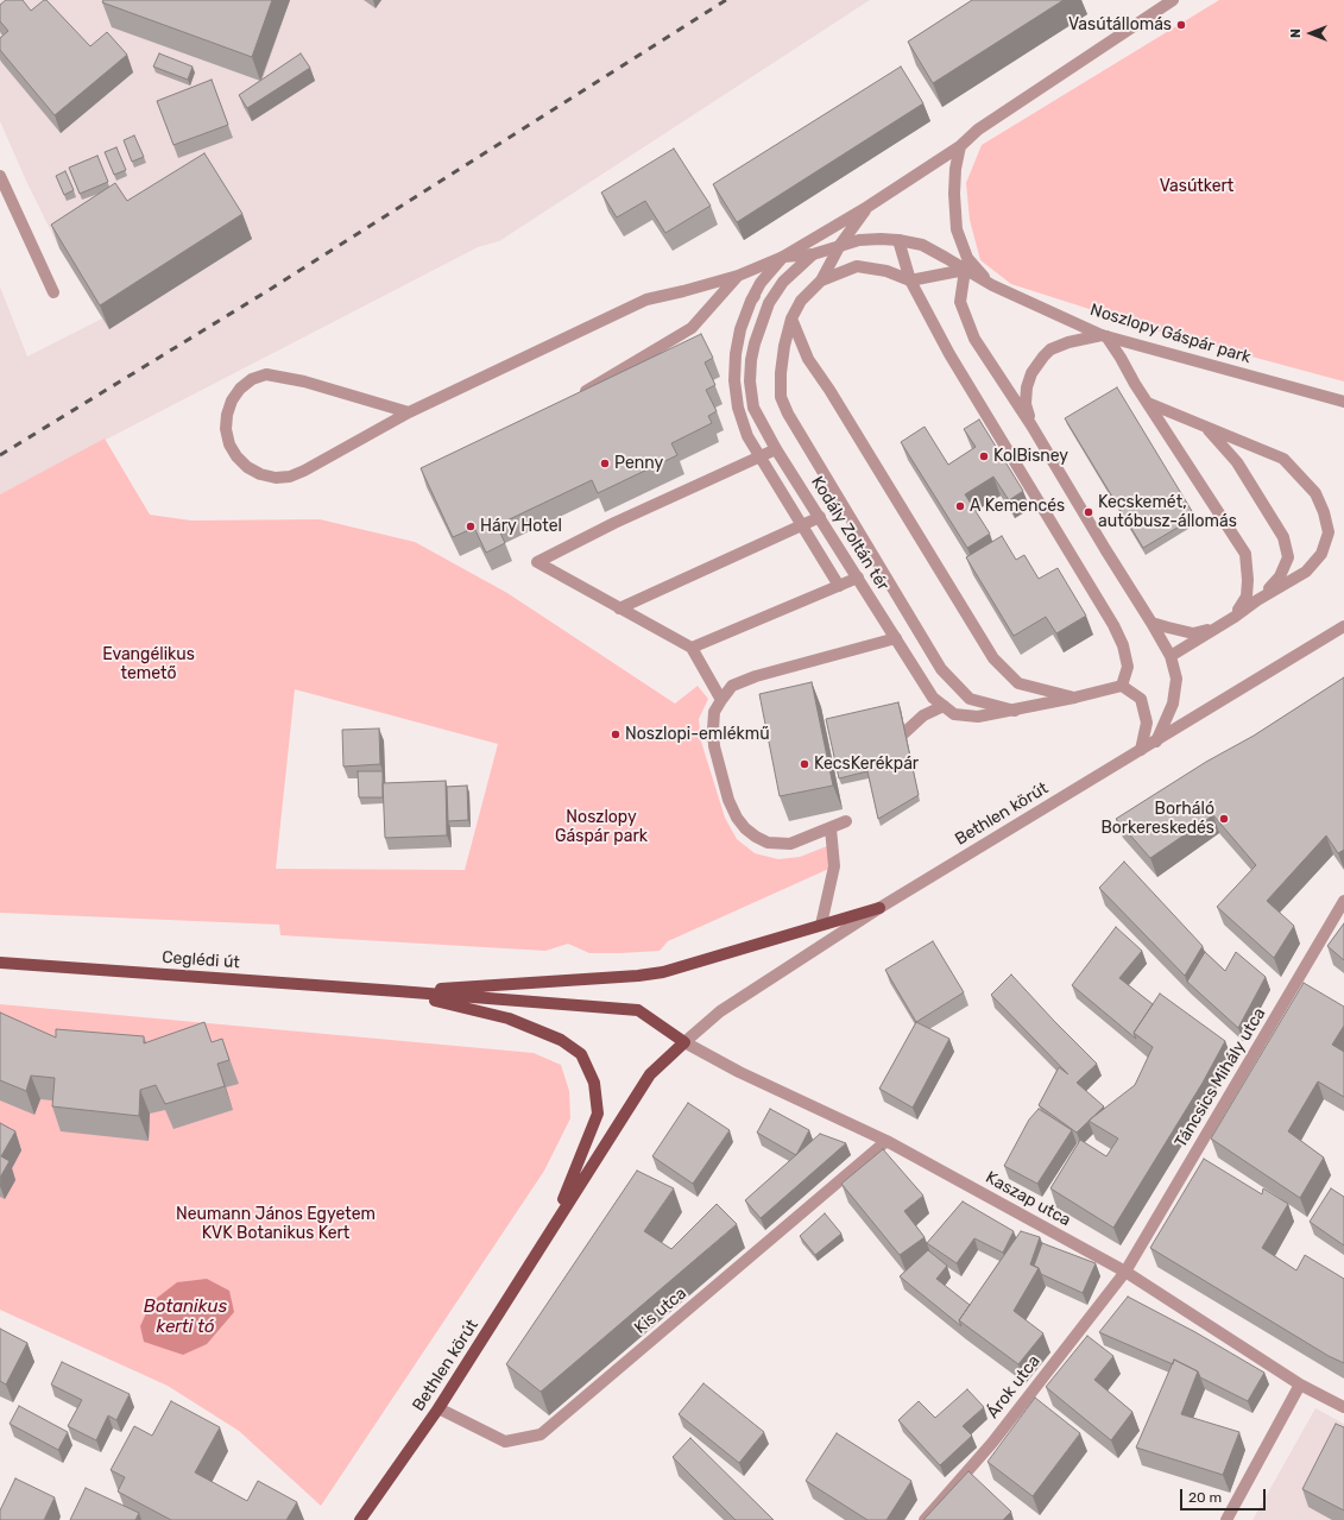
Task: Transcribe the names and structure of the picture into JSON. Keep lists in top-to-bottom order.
{
  "streets": {
    "main road": ["Bethlen körút", "Ceglédi út"],
    "street": [
      "Noszlopy Gáspár park",
      "Kodály Zoltán tér",
      "Táncsics Mihály utca",
      "Kaszap utca",
      "Kis utca",
      "Árok utca"
    ]
  },
  "crossings": [
    ["Noszlopy Gáspár park", "Kodály Zoltán tér"],
    ["Bethlen körút", "Kaszap utca"],
    ["Bethlen körút", "Kis utca"],
    ["Táncsics Mihály utca", "Kaszap utca"],
    ["Táncsics Mihály utca", "Árok utca"],
    ["Kaszap utca", "Kis utca"],
    ["Kaszap utca", "Árok utca"]
  ],
  "water": ["Botanikus kerti tó"],
  "parks": [
    "Vasútkert",
    "Evangélikus temető",
    "Noszlopy Gáspár park",
    "Neumann János Egyetem KVK Botanikus Kert"
  ],
  "places": [
    "Vasútállomás",
    "KolBisney",
    "Penny",
    "A Kemencés",
    "Kecskemét, autóbusz-állomás",
    "Háry Hotel",
    "Noszlopi-emlékmű",
    "KecsKerékpár",
    "Borháló Borkereskedés"
  ],
  "scale_bar": "20 m",
  "north": "left"
}
